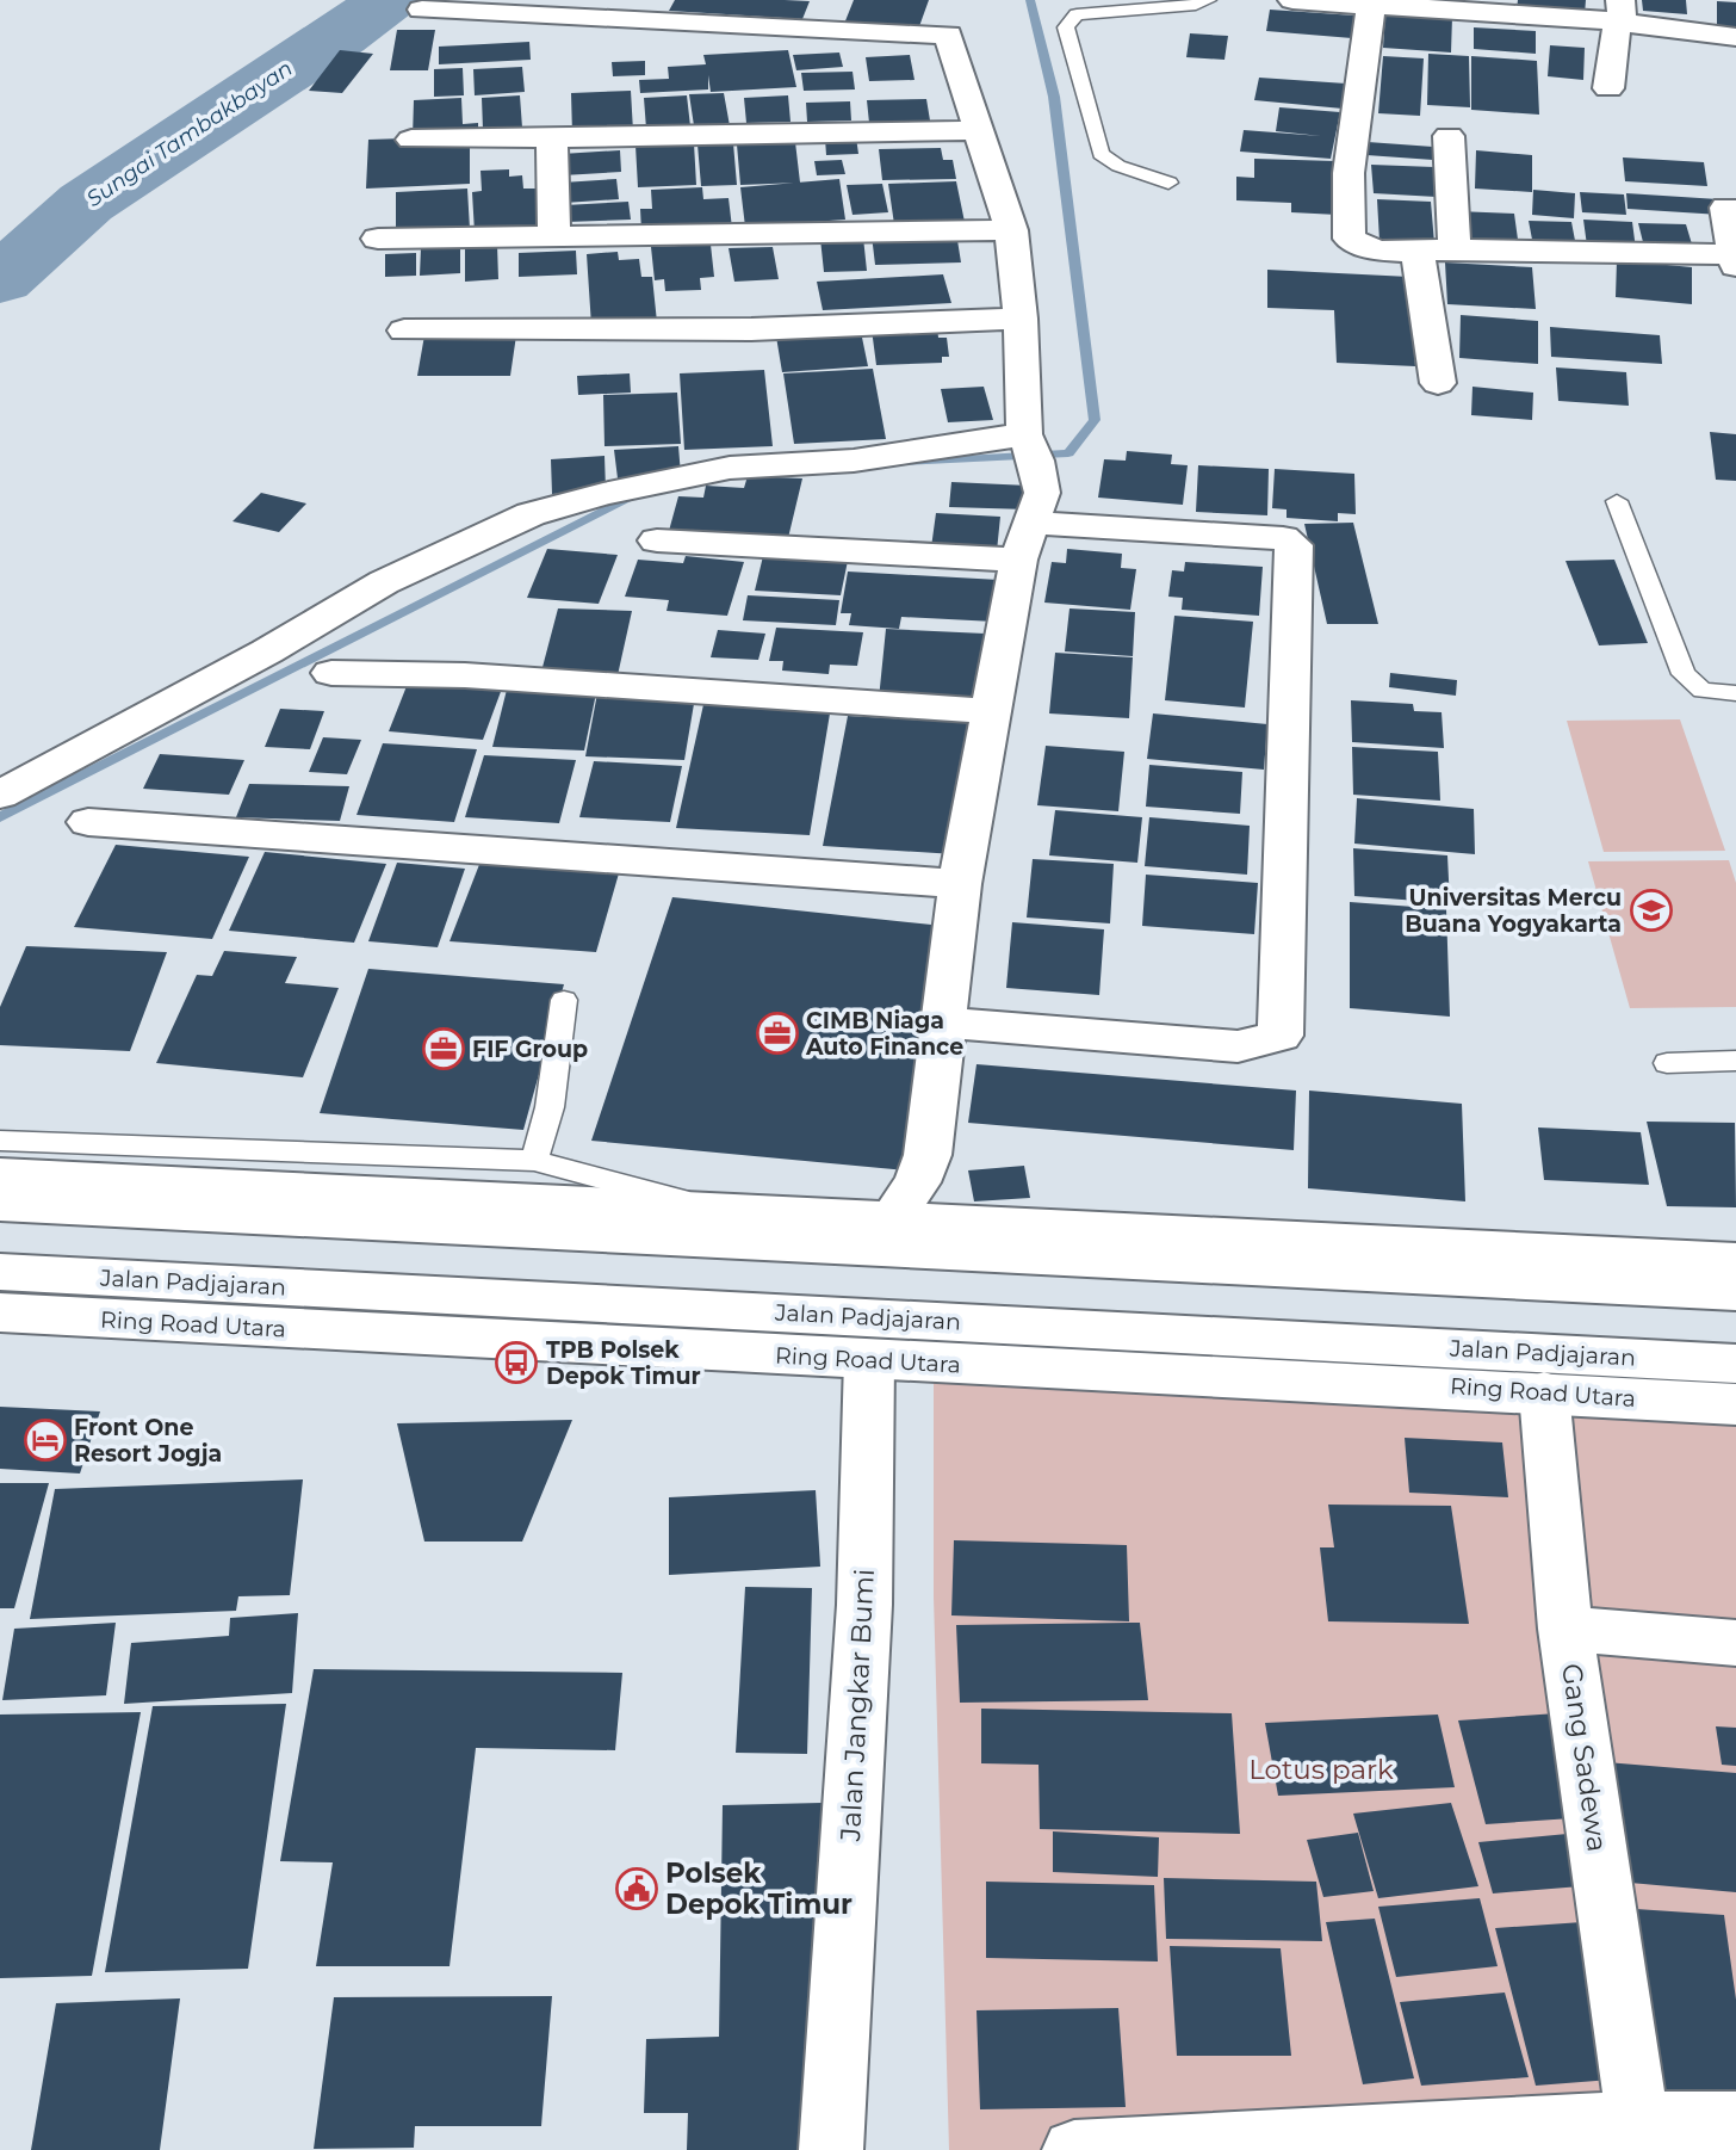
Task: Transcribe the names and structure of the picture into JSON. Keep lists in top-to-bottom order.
{
  "streets": {
    "main road": [
      "Jalan Padjajaran",
      "Ring Road Utara",
      "Jalan Jangkar Bumi",
      "Gang Sadewa"
    ]
  },
  "crossings": [
    ["Jalan Padjajaran", "Ring Road Utara"],
    ["Ring Road Utara", "Jalan Jangkar Bumi"],
    ["Ring Road Utara", "Gang Sadewa"]
  ],
  "water": ["Sungai Tambakbayan"],
  "parks": ["Lotus park"],
  "places": {
    "school or university": ["Universitas Mercu Buana Yogyakarta"],
    "office": ["CIMB Niaga Auto Finance", "FIF Group"],
    "bus stop": ["TPB Polsek Depok Timur"],
    "hotel": ["Front One Resort Jogja"],
    "public building": ["Polsek Depok Timur"]
  }
}
